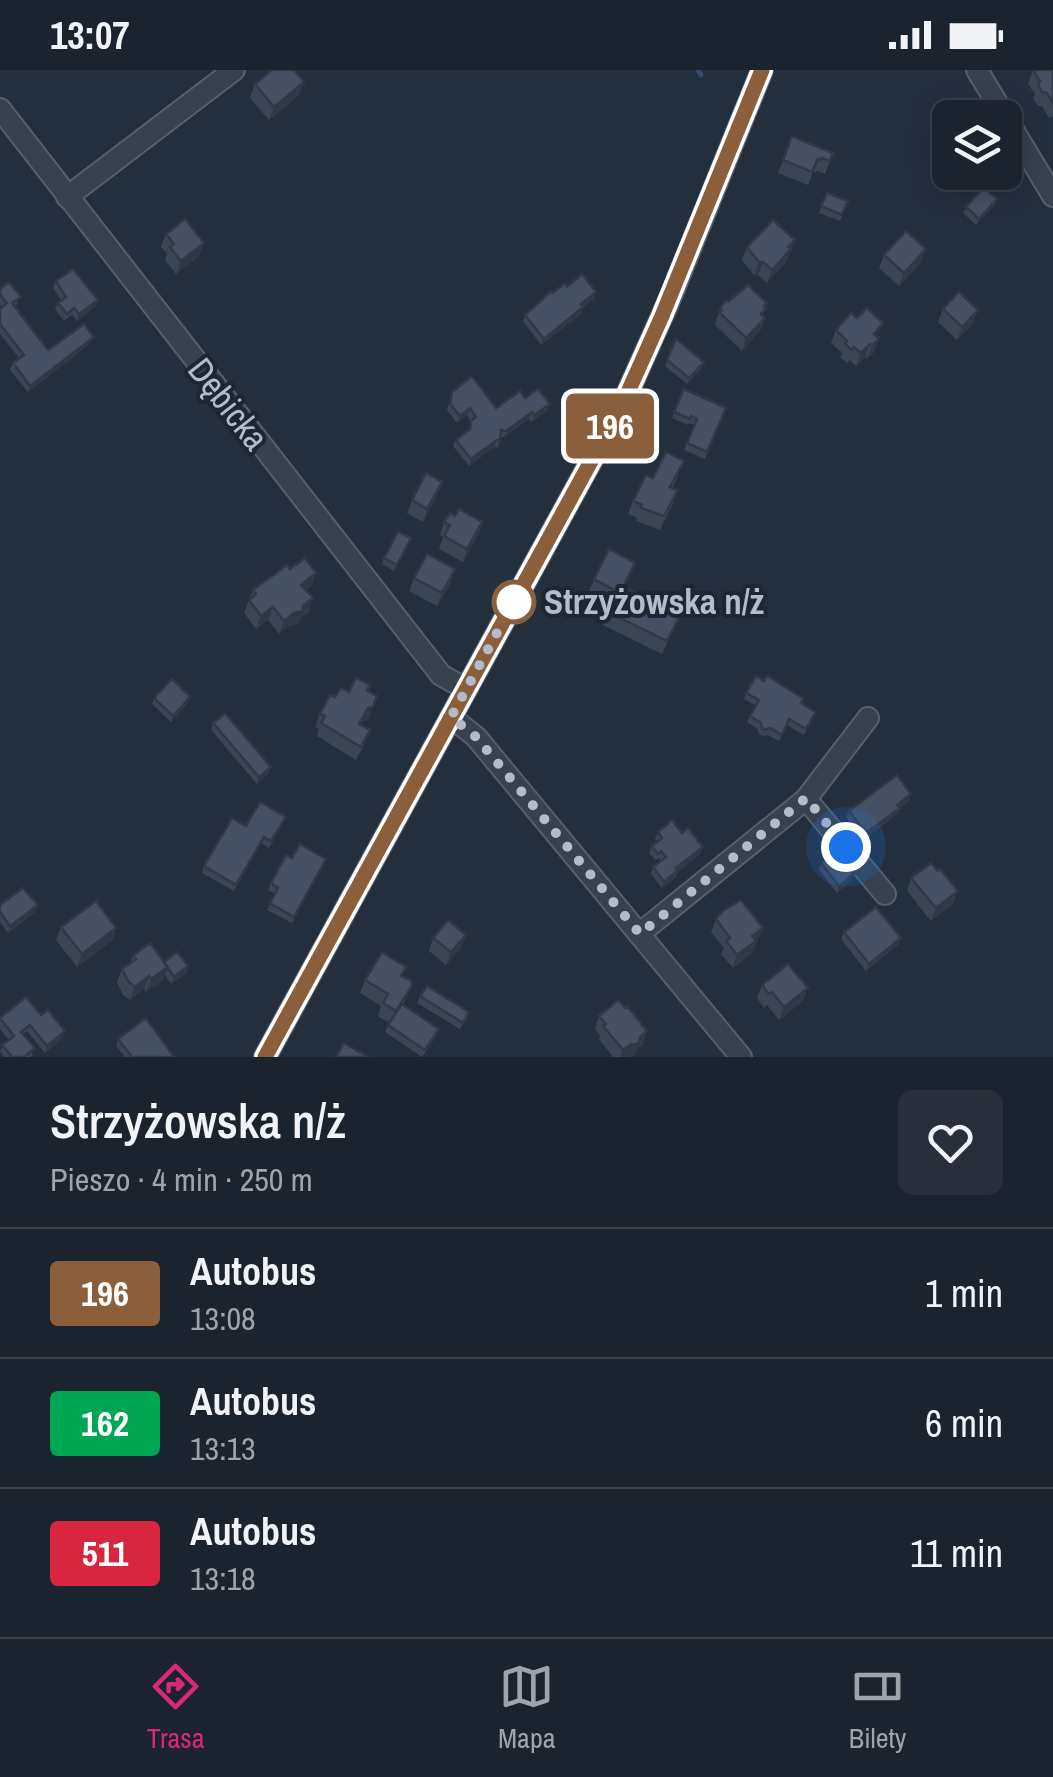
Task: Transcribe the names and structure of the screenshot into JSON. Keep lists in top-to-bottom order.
{
  "streets": {
    "street": ["Dębicka"]
  },
  "places": ["Strzyżowska n/ż"],
  "lines": ["bus line 196"],
  "page": {
    "status": "13:07",
    "on_map": "196",
    "heading": ["Strzyżowska n/ż", "Pieszo · 4 min · 250 m"],
    "list": [
      {
        "mark": "196",
        "name": "Autobus",
        "note": "13:08",
        "value": "1 min"
      },
      {
        "mark": "162",
        "name": "Autobus",
        "note": "13:13",
        "value": "6 min"
      },
      {
        "mark": "511",
        "name": "Autobus",
        "note": "13:18",
        "value": "11 min"
      }
    ],
    "tabs": ["Trasa", "Mapa", "Bilety"]
  }
}
